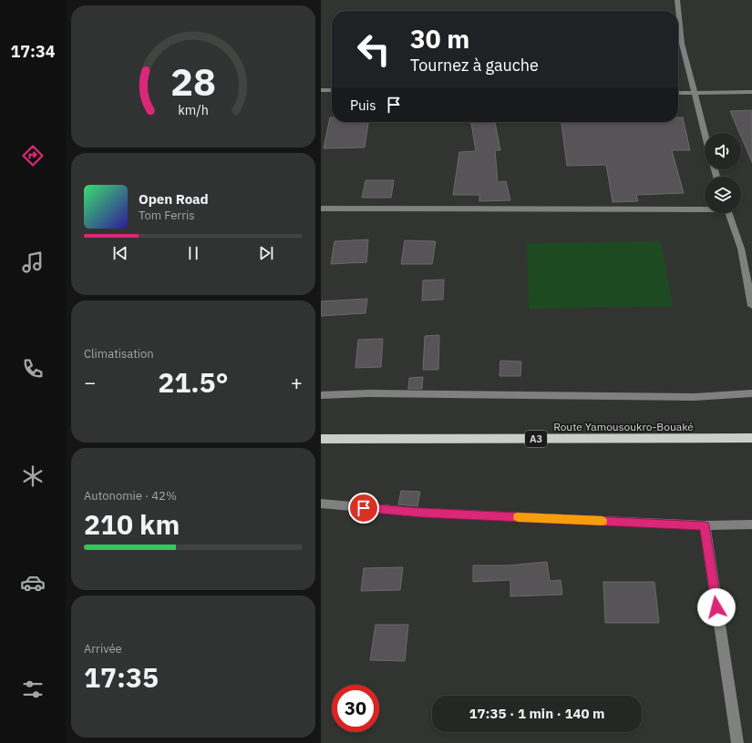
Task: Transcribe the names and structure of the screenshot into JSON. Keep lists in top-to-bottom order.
{
  "streets": {
    "main road": ["Route Yamousoukro-Bouaké", "A3"]
  },
  "page": {
    "tabs": "17:34",
    "turn": ["30 m", "Tournez à gauche"],
    "then": "Puis",
    "song": ["Open Road", "Tom Ferris"],
    "tile": [
      "Climatisation",
      ["Autonomie · 42%", "210 km"],
      ["Arrivée", "17:35"]
    ],
    "heat": ["−", "21.5°", "+"],
    "limit": "30",
    "trip": "17:35 · 1 min · 140 m",
    "gauge": ["28", "km/h"]
  }
}
